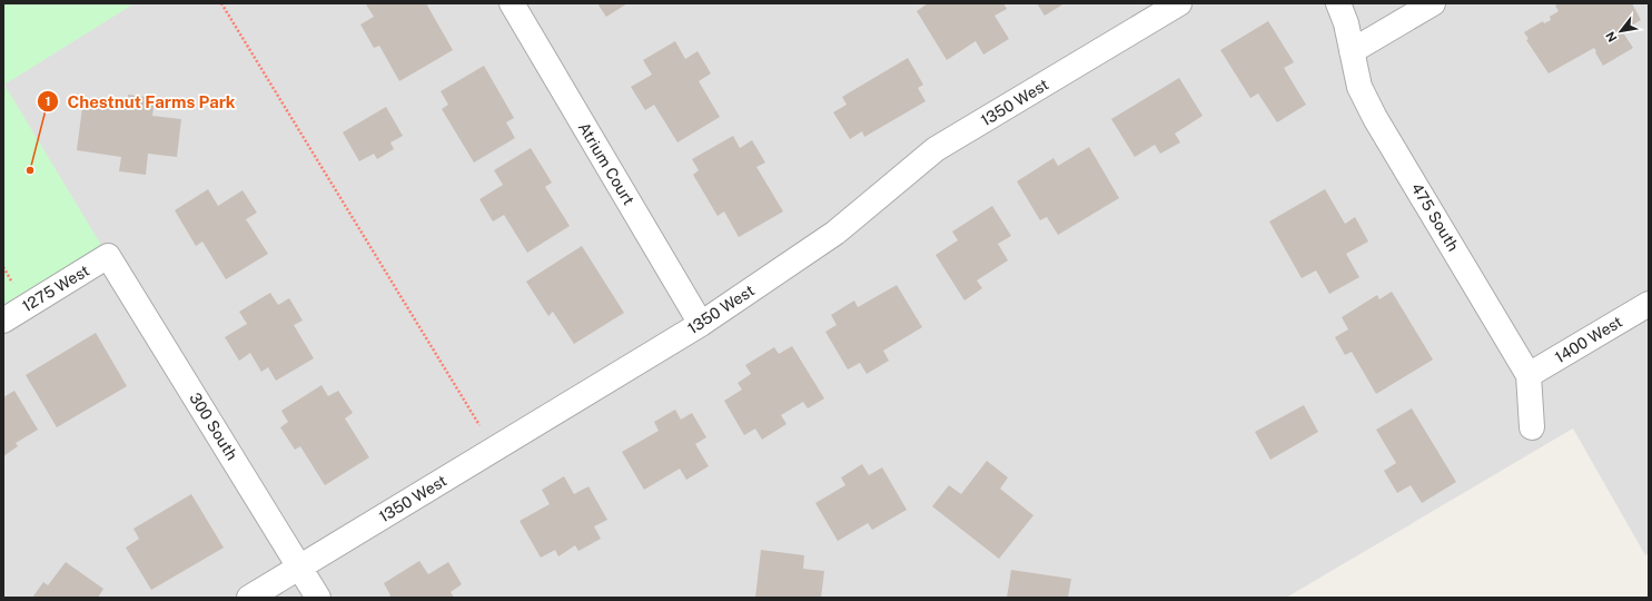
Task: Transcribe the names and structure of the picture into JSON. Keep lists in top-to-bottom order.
{
  "streets": {
    "street": [
      "1350 West",
      "Atrium Court",
      "475 South",
      "1275 West",
      "1400 West",
      "300 South"
    ]
  },
  "crossings": [
    ["1350 West", "Atrium Court"],
    ["1350 West", "300 South"],
    ["475 South", "1400 West"],
    ["1275 West", "300 South"]
  ],
  "places": ["Chestnut Farms Park"],
  "north": "bottom left"
}
